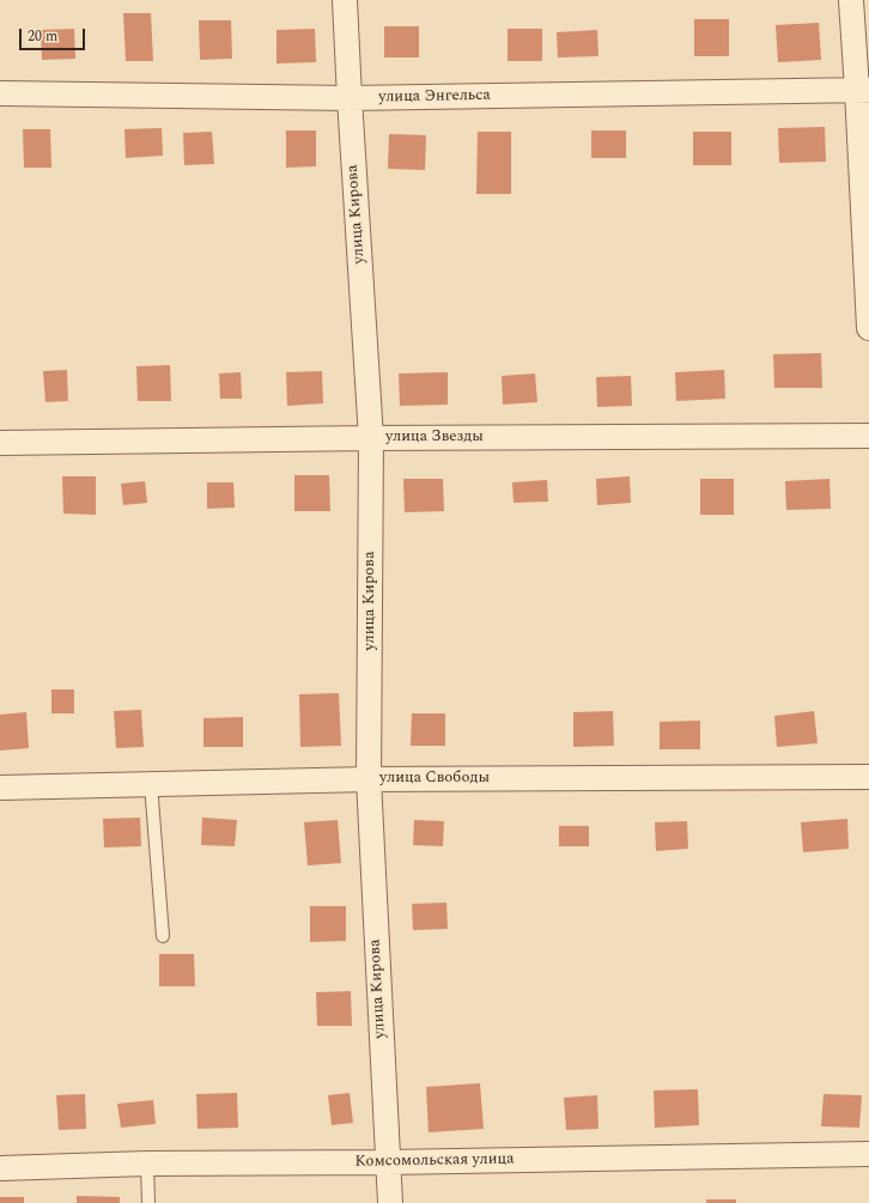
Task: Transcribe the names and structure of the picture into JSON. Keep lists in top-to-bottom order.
{
  "streets": {
    "street": [
      "улица Энгельса",
      "улица Кирова",
      "улица Звезды",
      "улица Свободы",
      "Комсомольская улица"
    ]
  },
  "crossings": [
    ["улица Энгельса", "улица Кирова"],
    ["улица Кирова", "улица Звезды"],
    ["улица Кирова", "улица Свободы"],
    ["улица Кирова", "Комсомольская улица"]
  ],
  "scale_bar": "20 m"
}
